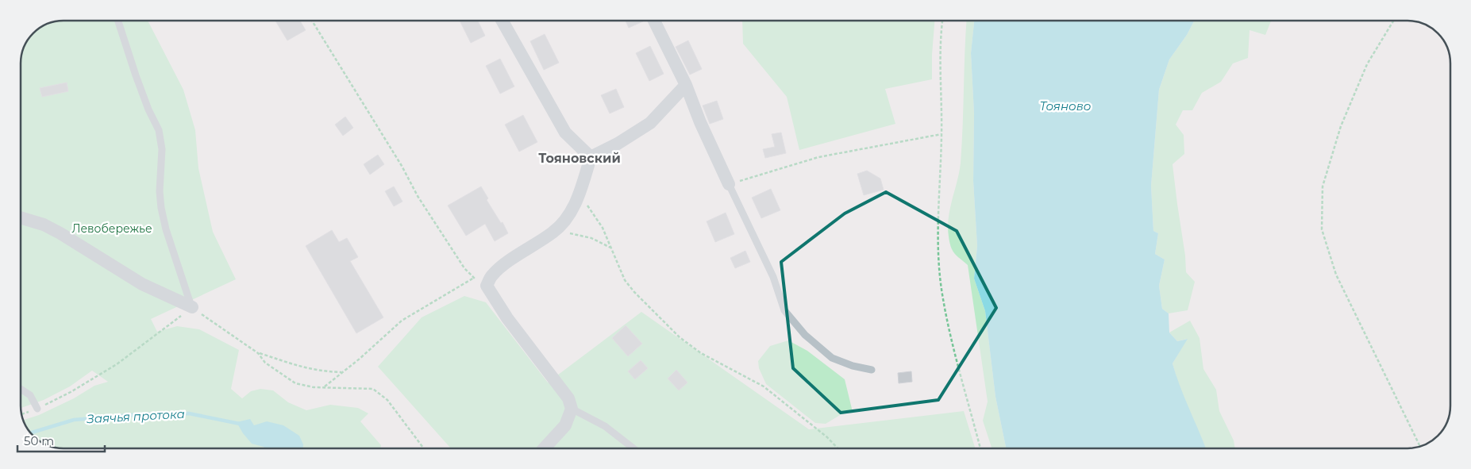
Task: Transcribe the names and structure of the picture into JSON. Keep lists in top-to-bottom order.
{
  "districts": ["Тояновский"],
  "water": ["Тояново", "Заячья протока"],
  "parks": ["Левобережье"],
  "scale_bar": "50 m"
}
